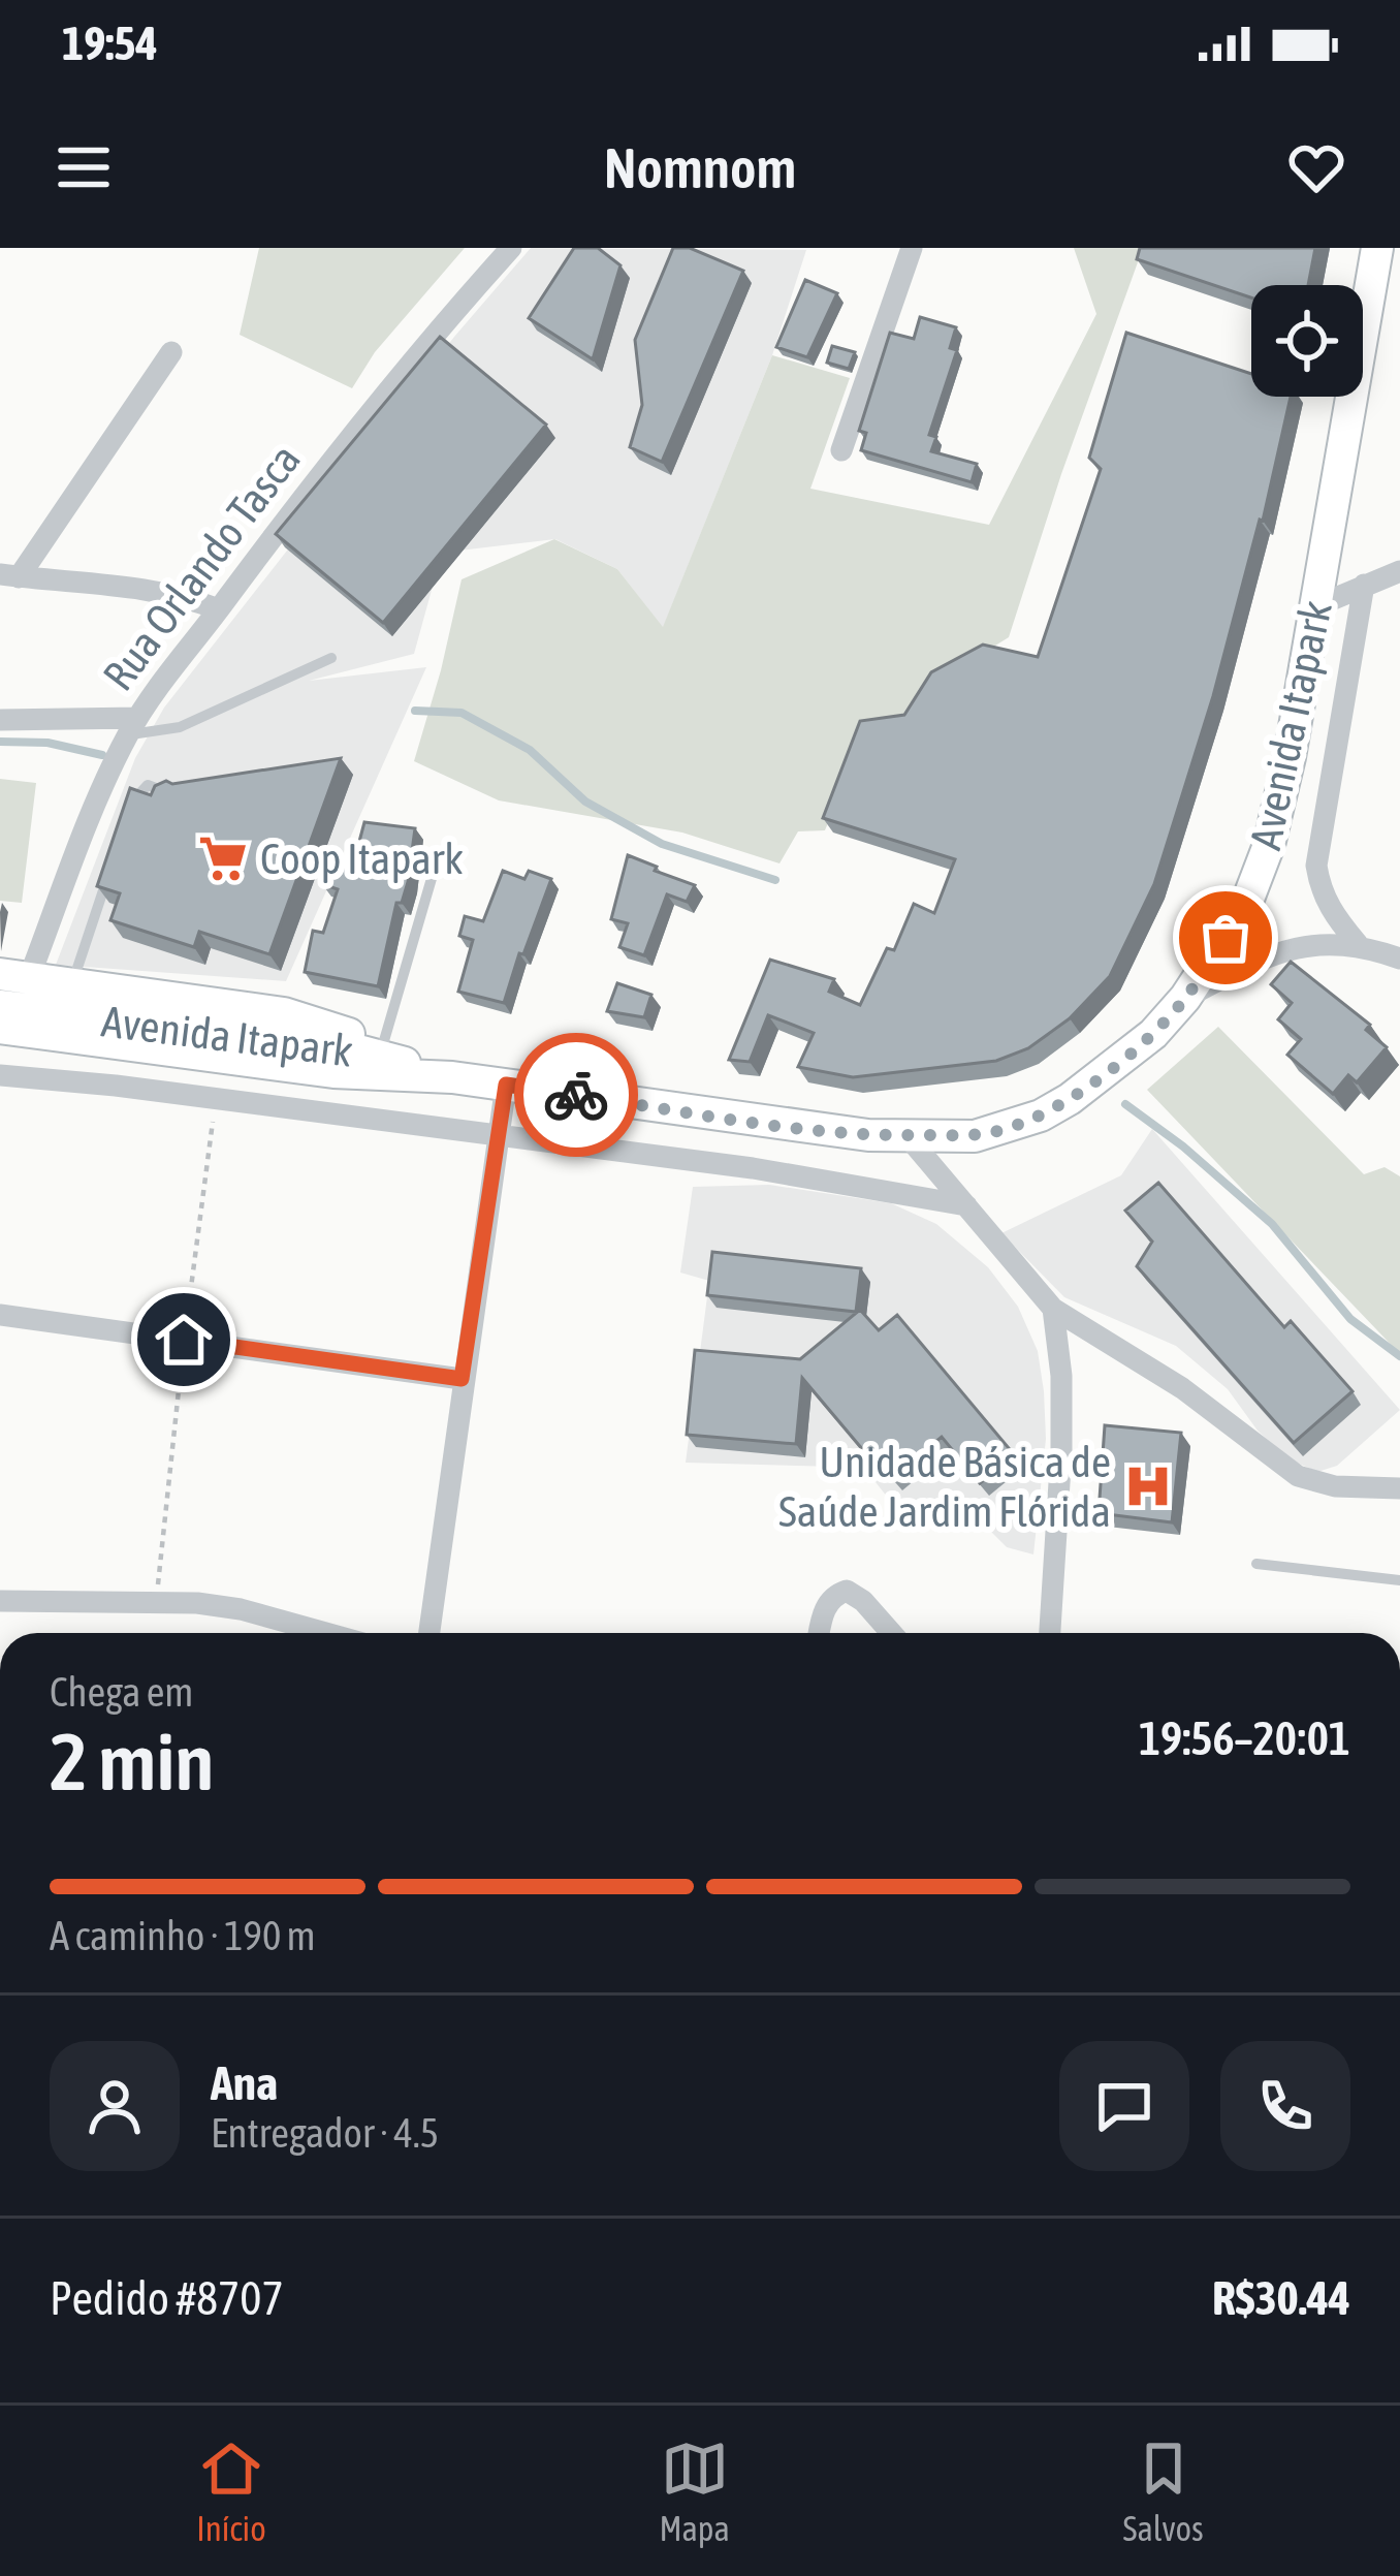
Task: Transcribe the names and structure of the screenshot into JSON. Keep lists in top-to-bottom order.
{
  "streets": {
    "main road": ["Avenida Itapark"],
    "street": ["Rua Orlando Tasca"]
  },
  "places": {
    "supermarket": ["Coop Itapark"],
    "hospital": ["Unidade Básica de Saúde Jardim Flórida"]
  },
  "page": {
    "status": "19:54",
    "header": "Nomnom",
    "heading": ["2 min", "Chega em", "19:56–20:01"],
    "panel": [
      "Ana",
      "Entregador · 4.5",
      "Pedido #8707",
      "R$30.44"
    ],
    "bar": "A caminho · 190 m",
    "tabs": ["Início", "Mapa", "Salvos"]
  }
}
